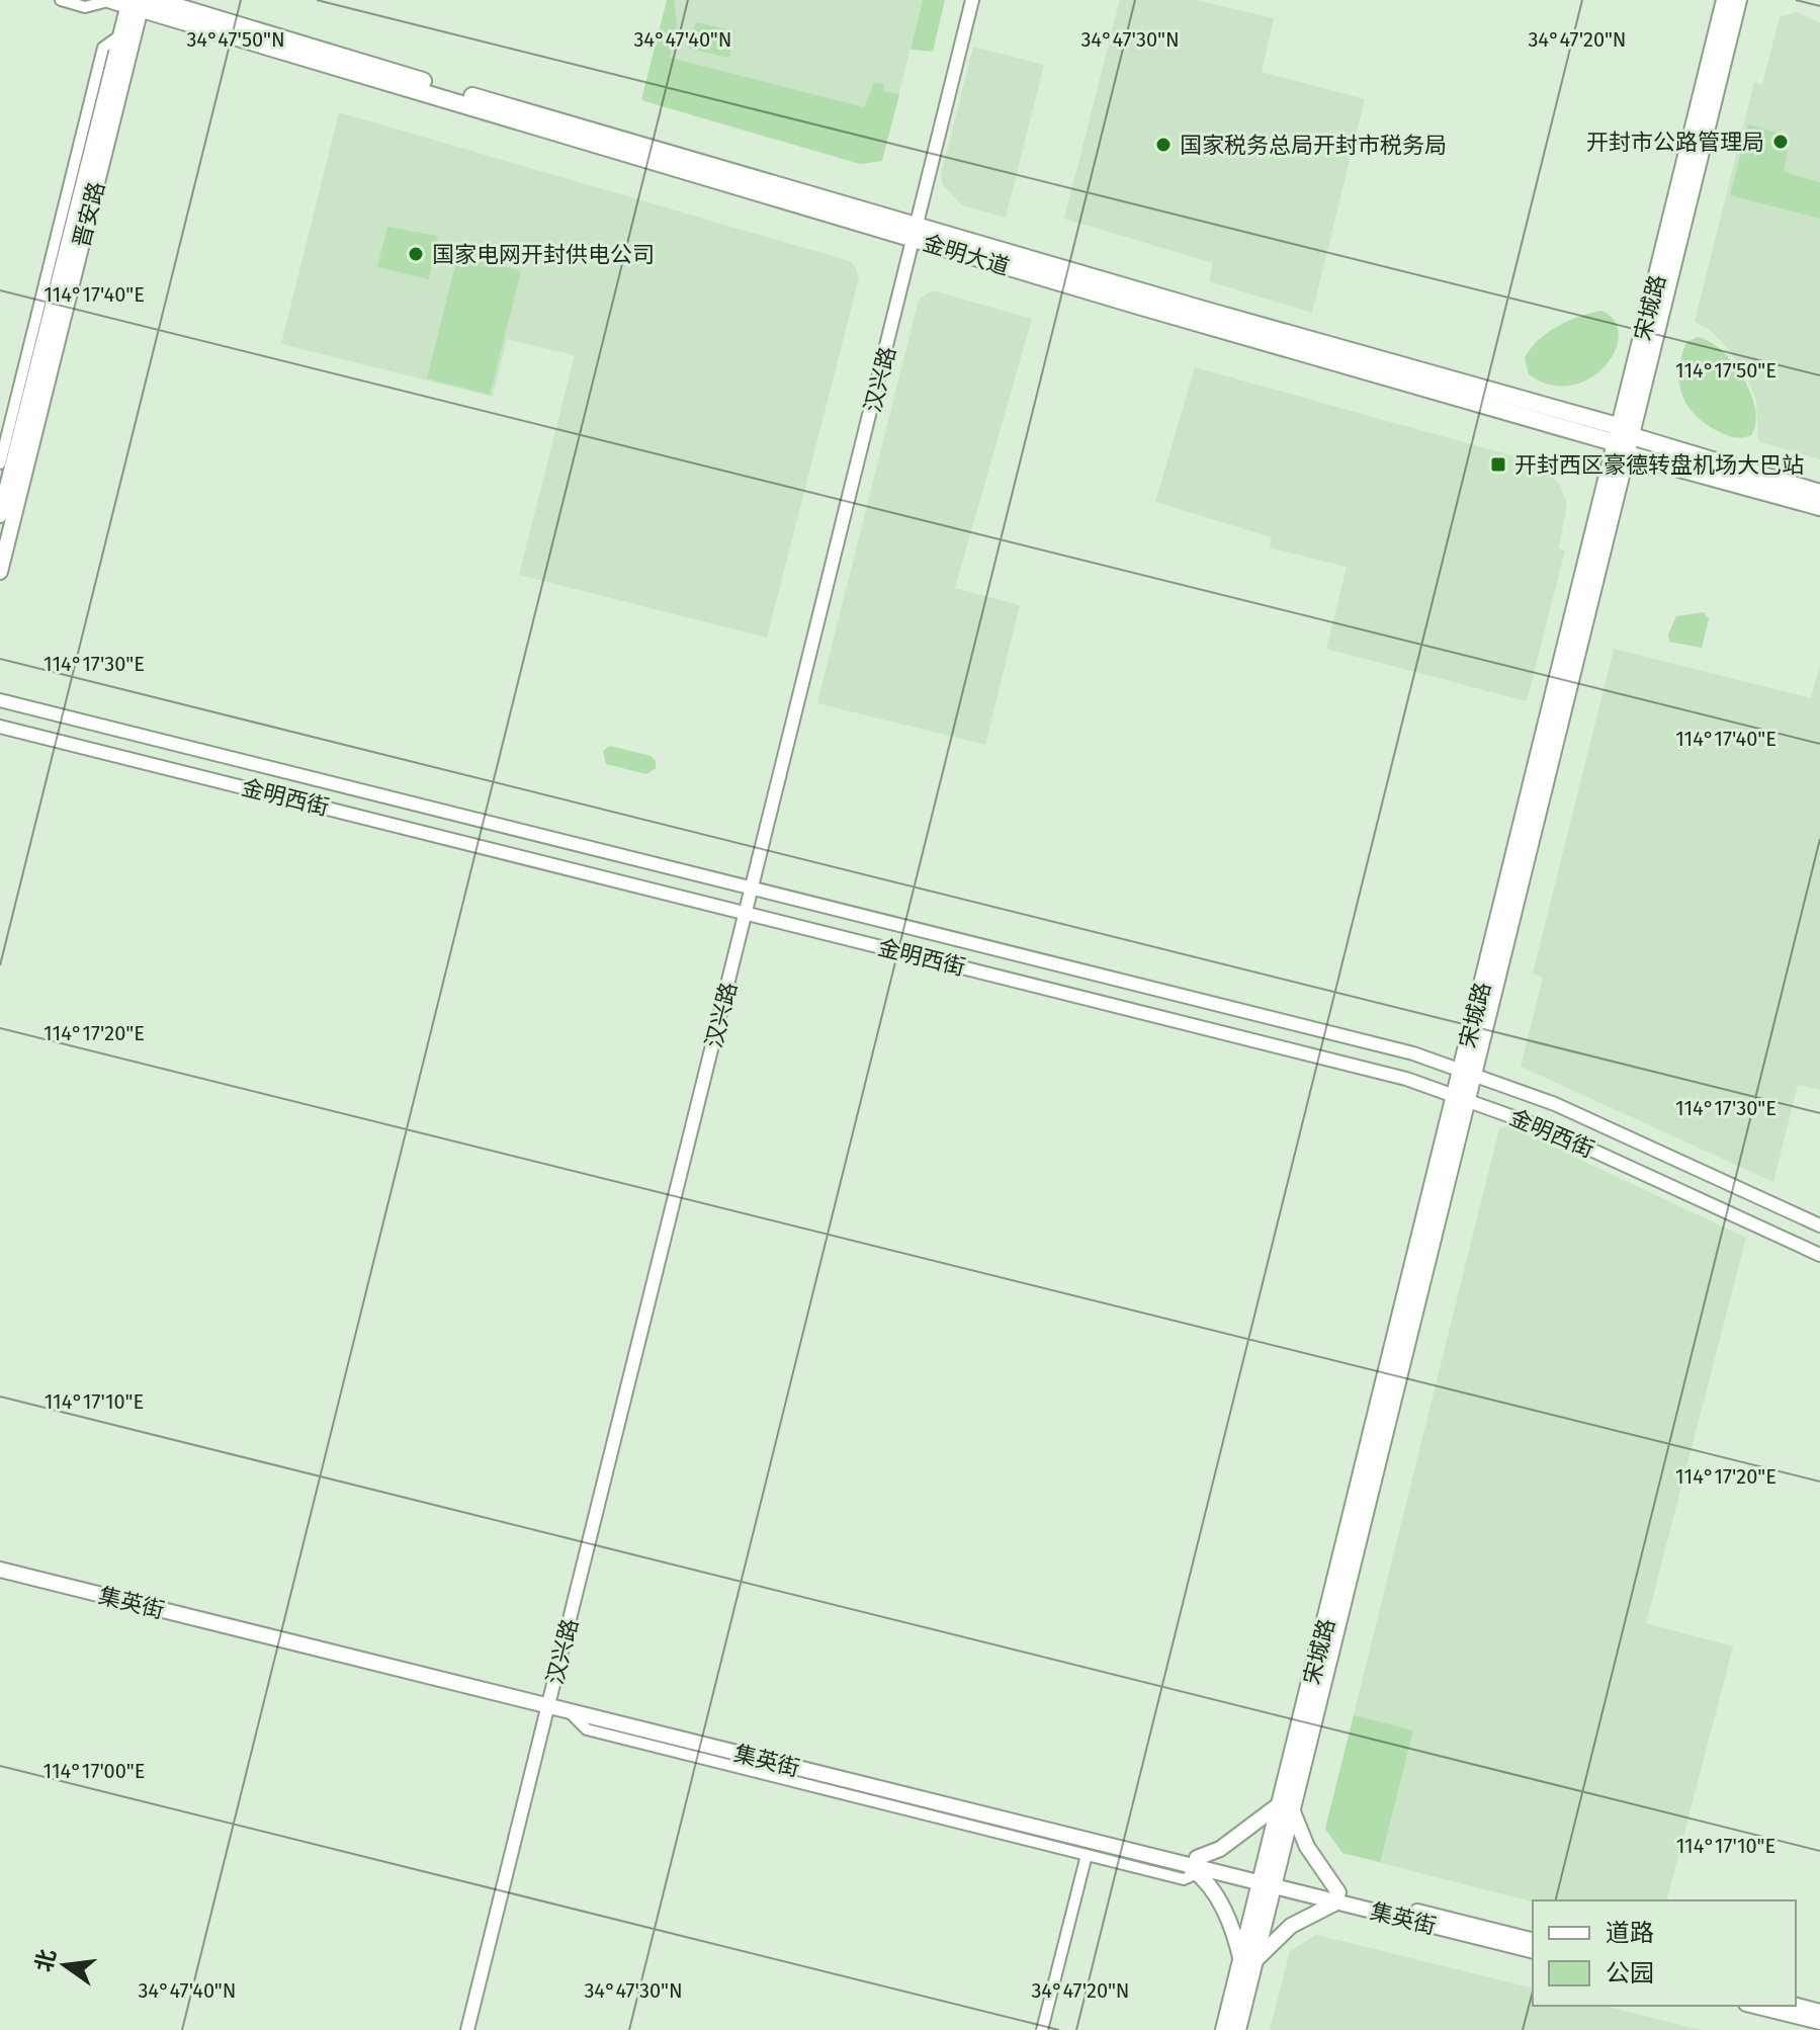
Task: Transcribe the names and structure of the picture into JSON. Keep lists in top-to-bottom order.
{
  "streets": {
    "main road": [
      "晋安路",
      "金明大道",
      "宋城路",
      "集英街"
    ],
    "street": ["汉兴路", "金明西街"]
  },
  "crossings": [
    ["晋安路", "金明大道"],
    ["金明大道", "宋城路"],
    ["金明大道", "汉兴路"],
    ["宋城路", "金明西街"],
    ["宋城路", "集英街"],
    ["汉兴路", "金明西街"],
    ["汉兴路", "集英街"]
  ],
  "places": {
    "other": ["开封市公路管理局", "国家税务总局开封市税务局", "国家电网开封供电公司"],
    "transit": ["开封西区豪德转盘机场大巴站"]
  },
  "legend": ["道路", "公园"],
  "north": "left",
  "coordinates": [
    "34°47'50\"N",
    "34°47'40\"N",
    "34°47'30\"N",
    "34°47'20\"N",
    "114°17'40\"E",
    "114°17'50\"E",
    "114°17'30\"E",
    "114°17'20\"E",
    "114°17'10\"E",
    "114°17'00\"E"
  ]
}
